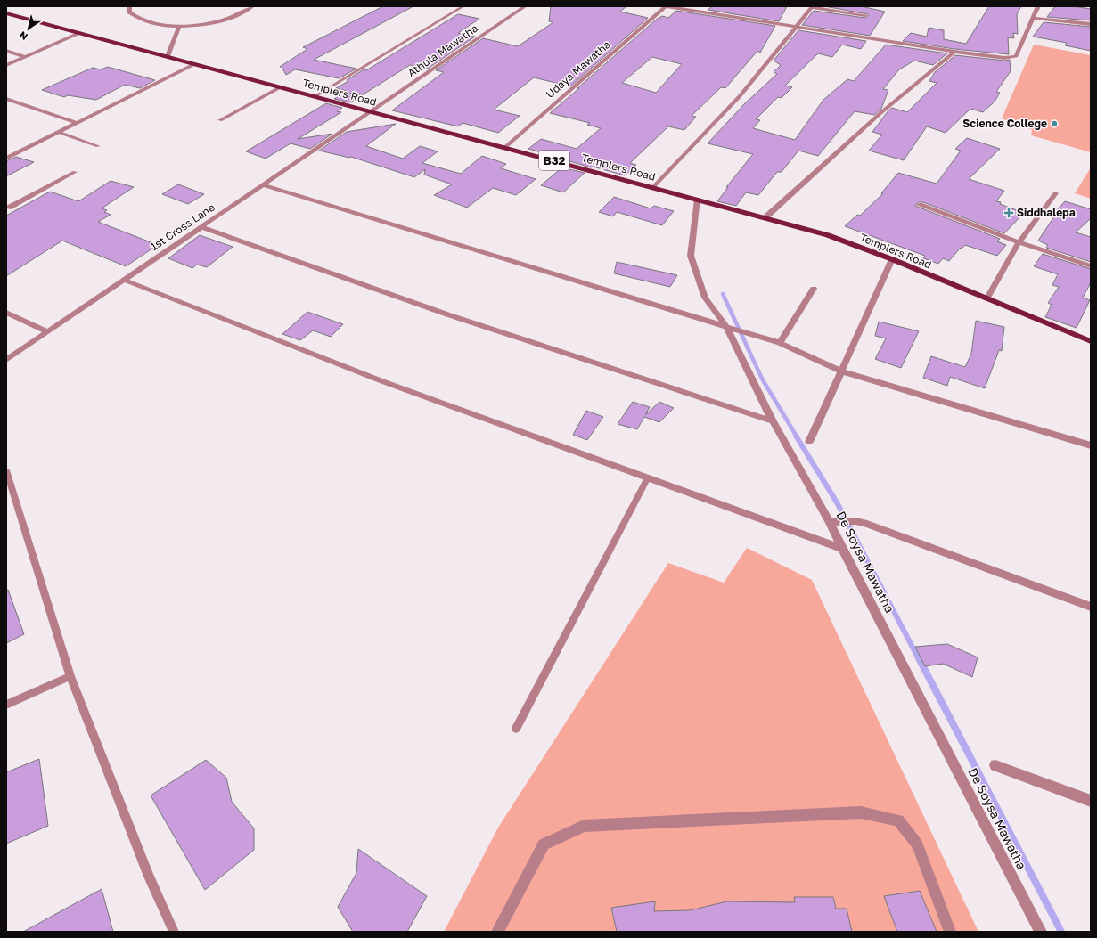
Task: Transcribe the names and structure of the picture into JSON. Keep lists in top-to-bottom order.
{
  "streets": {
    "main road": ["Templers Road", "B32"],
    "street": [
      "Athula Mawatha",
      "Udaya Mawatha",
      "1st Cross Lane",
      "De Soysa Mawatha"
    ]
  },
  "crossings": [
    ["Athula Mawatha", "Templers Road"],
    ["Athula Mawatha", "1st Cross Lane"],
    ["Udaya Mawatha", "Templers Road"],
    ["Templers Road", "1st Cross Lane"],
    ["Templers Road", "De Soysa Mawatha"]
  ],
  "places": {
    "other": ["Science College"],
    "health": ["Siddhalepa"]
  },
  "north": "bottom left"
}
